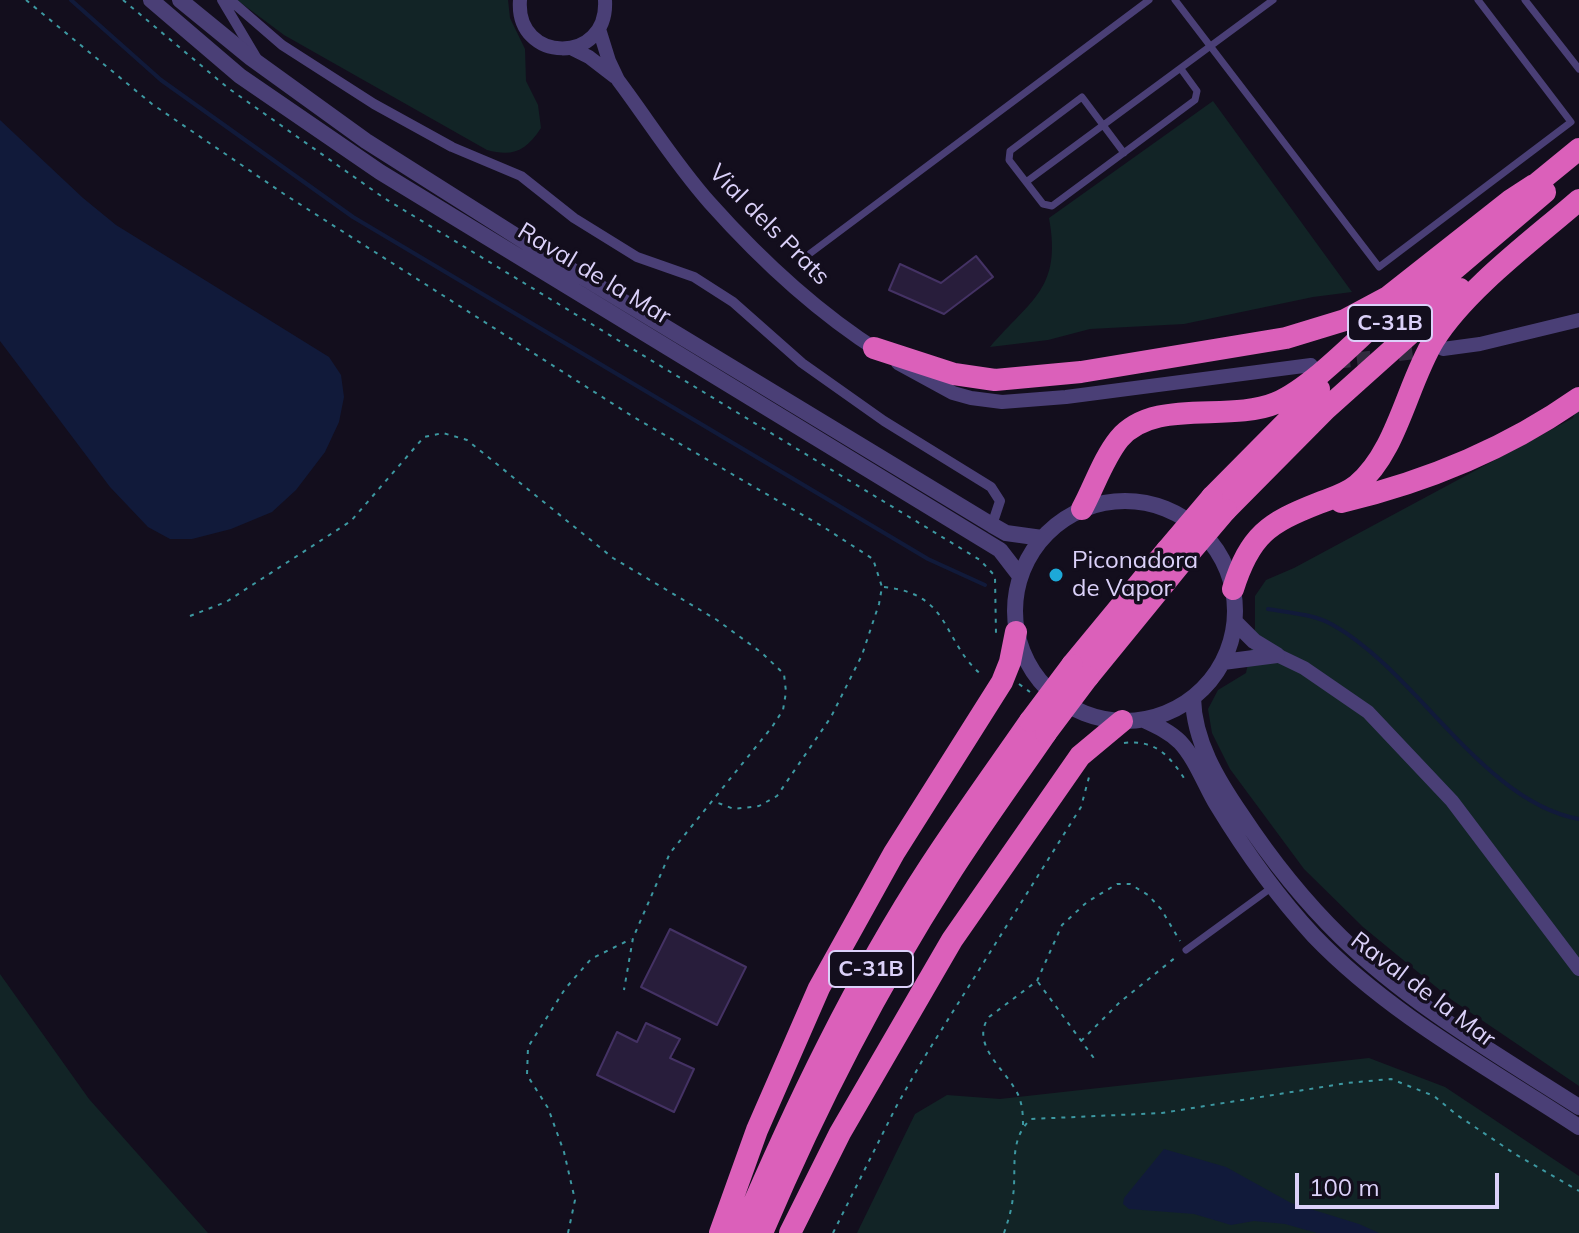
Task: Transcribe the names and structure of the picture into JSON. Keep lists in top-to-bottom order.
{
  "streets": {
    "highway": ["C-31B"],
    "street": ["Vial dels Prats", "Raval de la Mar"]
  },
  "places": ["Piconadora de Vapor"],
  "scale_bar": "100 m"
}
